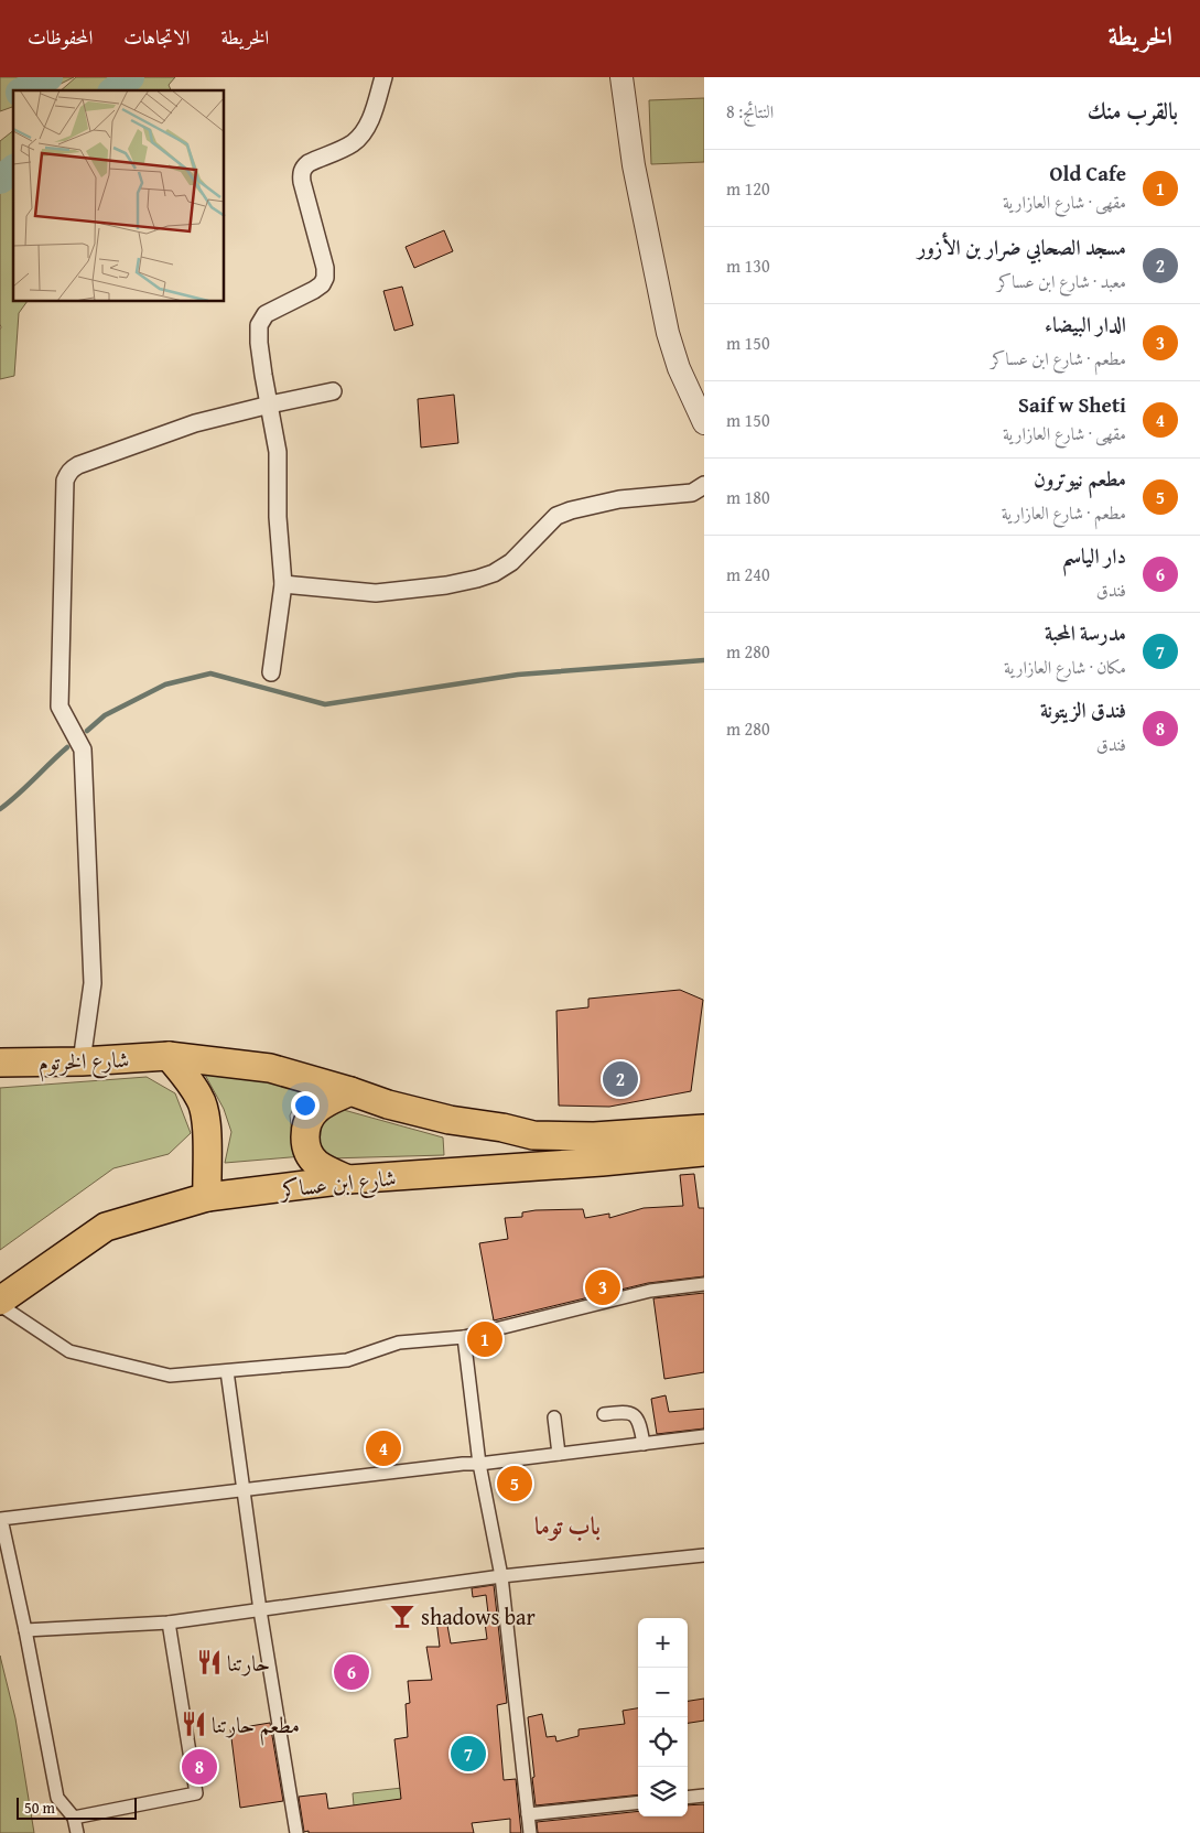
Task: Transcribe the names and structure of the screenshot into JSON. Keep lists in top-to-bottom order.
{
  "streets": {
    "main road": ["شارع الخرتوم", "شارع ابن عساكر"]
  },
  "districts": ["باب توما"],
  "places": {
    "bar": ["shadows bar"],
    "restaurant": ["حارتنا", "مطعم حارتنا"]
  },
  "scale_bar": "50 m",
  "page": {
    "header": "الخريطة",
    "nav": ["الخريطة", "الاتجاهات", "المحفوظات"],
    "heading": ["بالقرب منك", "النتائج: 8"],
    "list": [
      {
        "mark": "1",
        "name": "Old Cafe",
        "note": "مقهى · شارع العازارية",
        "value": "120 m"
      },
      {
        "mark": "2",
        "name": "مسجد الصحابي ضرار بن الأزور",
        "note": "معبد · شارع ابن عساكر",
        "value": "130 m"
      },
      {
        "mark": "3",
        "name": "الدار البيضاء",
        "note": "مطعم · شارع ابن عساكر",
        "value": "150 m"
      },
      {
        "mark": "4",
        "name": "Saif w Sheti",
        "note": "مقهى · شارع العازارية",
        "value": "150 m"
      },
      {
        "mark": "5",
        "name": "مطعم نيوترون",
        "note": "مطعم · شارع العازارية",
        "value": "180 m"
      },
      {
        "mark": "6",
        "name": "دار الياسم",
        "note": "فندق",
        "value": "240 m"
      },
      {
        "mark": "7",
        "name": "مدرسة المحبة",
        "note": "مكان · شارع العازارية",
        "value": "280 m"
      },
      {
        "mark": "8",
        "name": "فندق الزيتونة",
        "note": "فندق",
        "value": "280 m"
      }
    ],
    "pins": [
      "2",
      "3",
      "1",
      "4",
      "5",
      "6",
      "7",
      "8"
    ],
    "map_buttons": ["+", "−"],
    "scale": "50 m"
  }
}
